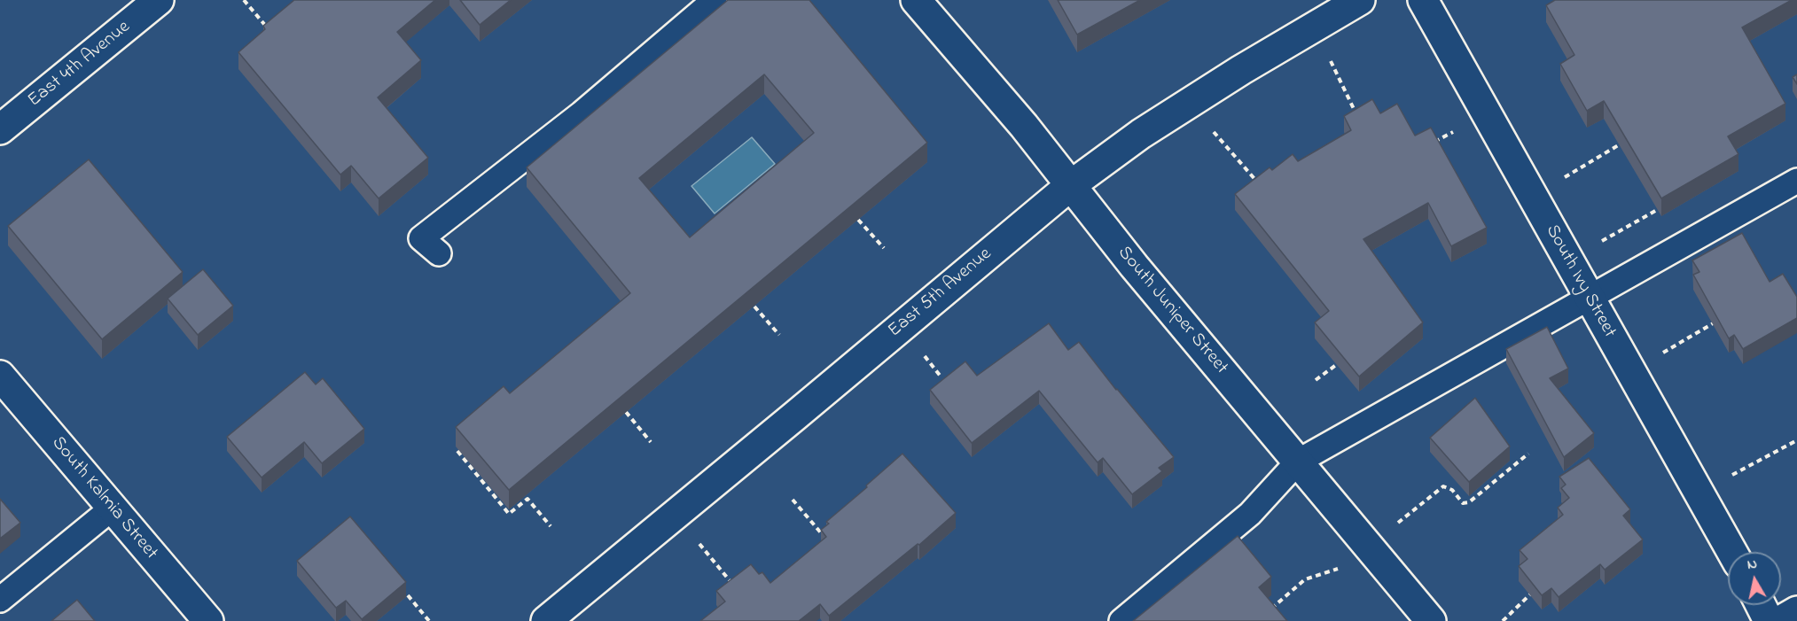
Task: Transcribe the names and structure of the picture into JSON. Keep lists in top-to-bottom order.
{
  "streets": {
    "street": [
      "East 4th Avenue",
      "South Ivy Street",
      "East 5th Avenue",
      "South Juniper Street",
      "South Kalmia Street"
    ]
  },
  "crossings": [
    ["East 5th Avenue", "South Juniper Street"]
  ],
  "north": "top"
}
